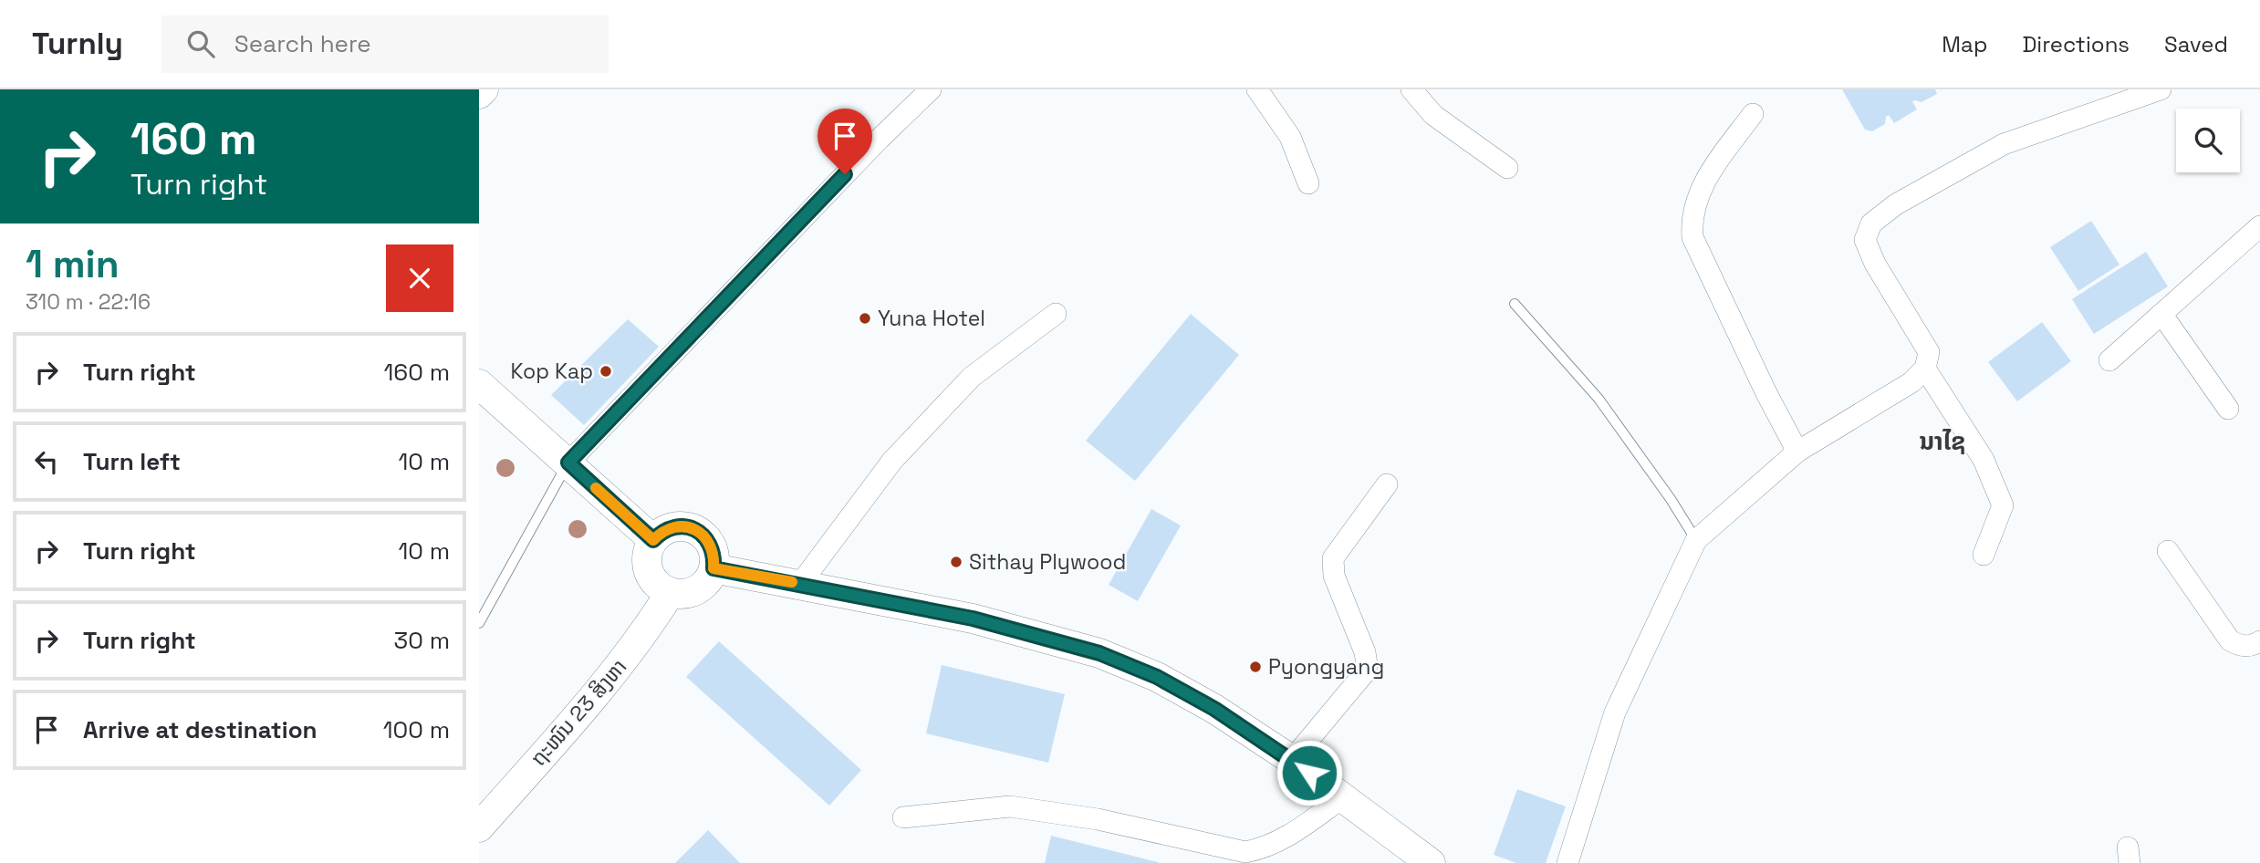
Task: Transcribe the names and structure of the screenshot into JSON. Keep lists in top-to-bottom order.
{
  "streets": {
    "street": ["ຖະໜົນ 23 ສິງຫາ"]
  },
  "districts": ["ນາໄຊ"],
  "places": [
    "Yuna Hotel",
    "Kop Kap",
    "Sithay Plywood",
    "Pyongyang"
  ],
  "page": {
    "header": "Turnly",
    "search": "Search here",
    "nav": ["Map", "Directions", "Saved"],
    "turn": ["160 m", "Turn right"],
    "heading": ["1 min", "310 m · 22:16"],
    "list": [
      {
        "name": "Turn right",
        "value": "160 m"
      },
      {
        "name": "Turn left",
        "value": "10 m"
      },
      {
        "name": "Turn right",
        "value": "10 m"
      },
      {
        "name": "Turn right",
        "value": "30 m"
      },
      {
        "name": "Arrive at destination",
        "value": "100 m"
      }
    ]
  }
}
